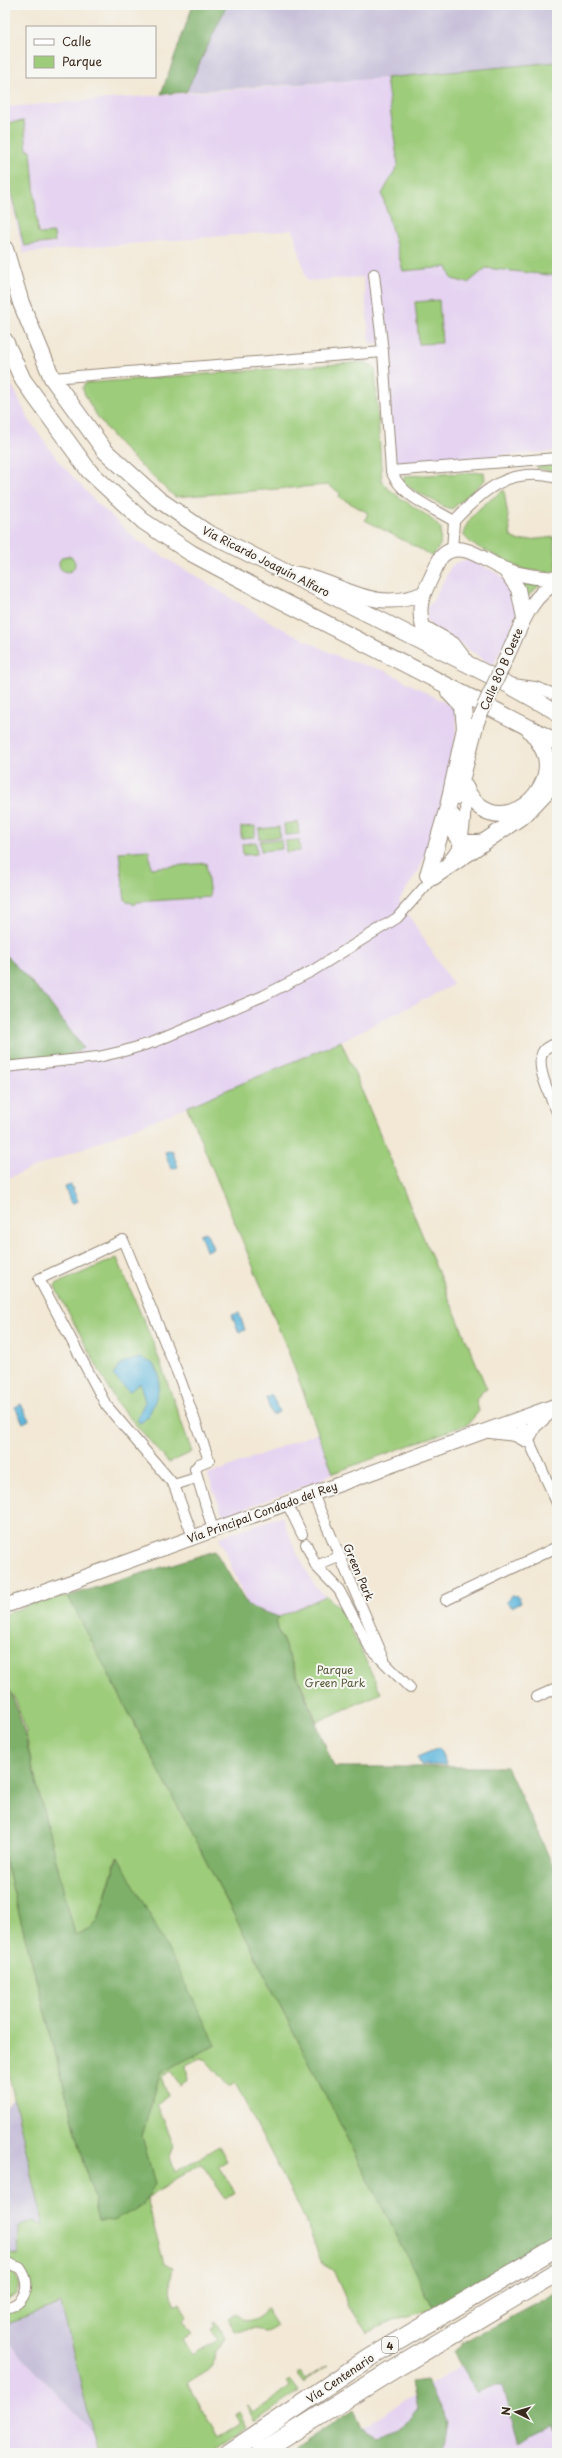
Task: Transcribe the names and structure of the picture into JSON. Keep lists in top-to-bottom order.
{
  "streets": {
    "highway": ["4", "Vía Centenario"],
    "main road": ["Vía Ricardo Joaquín Alfaro"],
    "street": ["Calle 80 B Oeste", "Vía Principal Condado del Rey", "Green Park"]
  },
  "crossings": [
    ["Vía Principal Condado del Rey", "Green Park"]
  ],
  "parks": ["Parque Green Park"],
  "legend": ["Calle", "Parque"],
  "north": "left"
}
